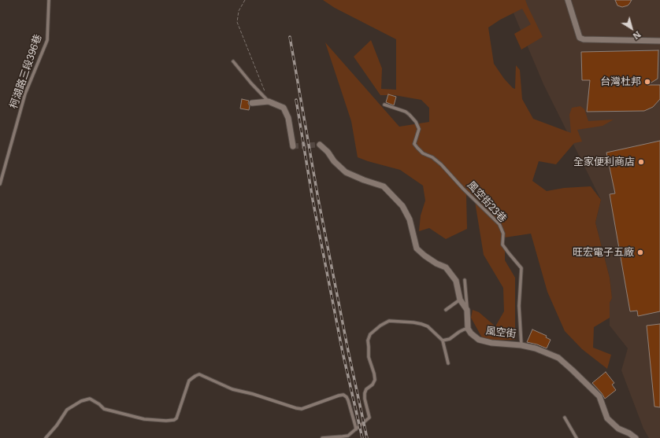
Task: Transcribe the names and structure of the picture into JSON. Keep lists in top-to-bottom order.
{
  "streets": {
    "street": ["風空街"],
    "lane": ["柯湖路三段396巷", "風空街23巷"]
  },
  "crossings": [
    ["風空街23巷", "風空街"]
  ],
  "places": ["台灣杜邦", "全家便利商店", "旺宏電子五廠"],
  "north": "bottom right"
}
